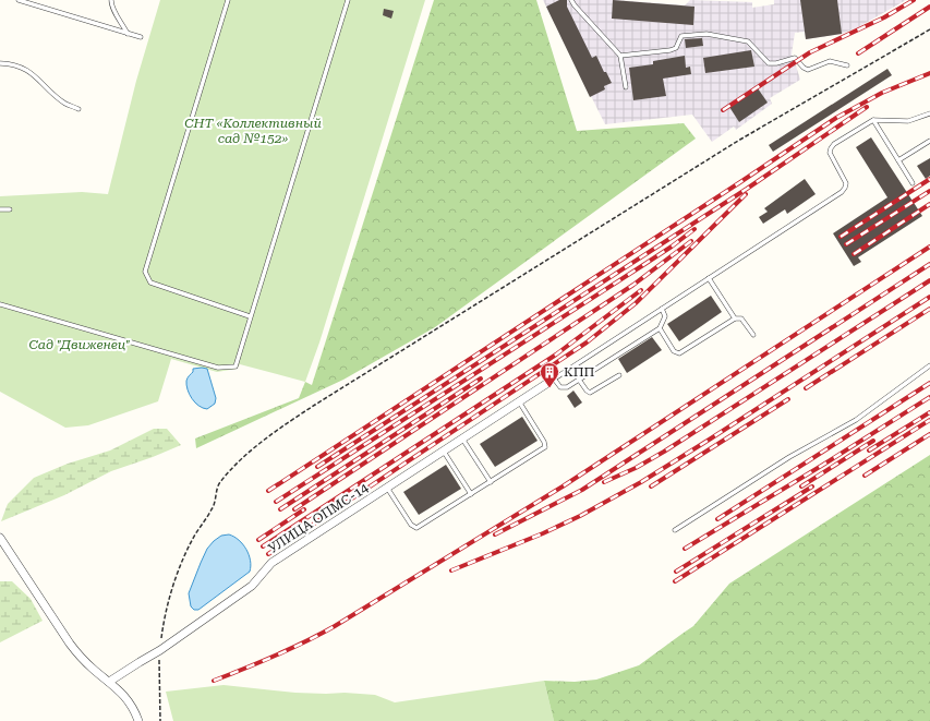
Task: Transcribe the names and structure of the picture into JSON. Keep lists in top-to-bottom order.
{
  "streets": {
    "street": ["УЛИЦА ОПМС-14"]
  },
  "parks": ["СНТ «Коллективный сад №152»", "Сад \"Движенец\""],
  "places": {
    "building": ["КПП"]
  }
}
